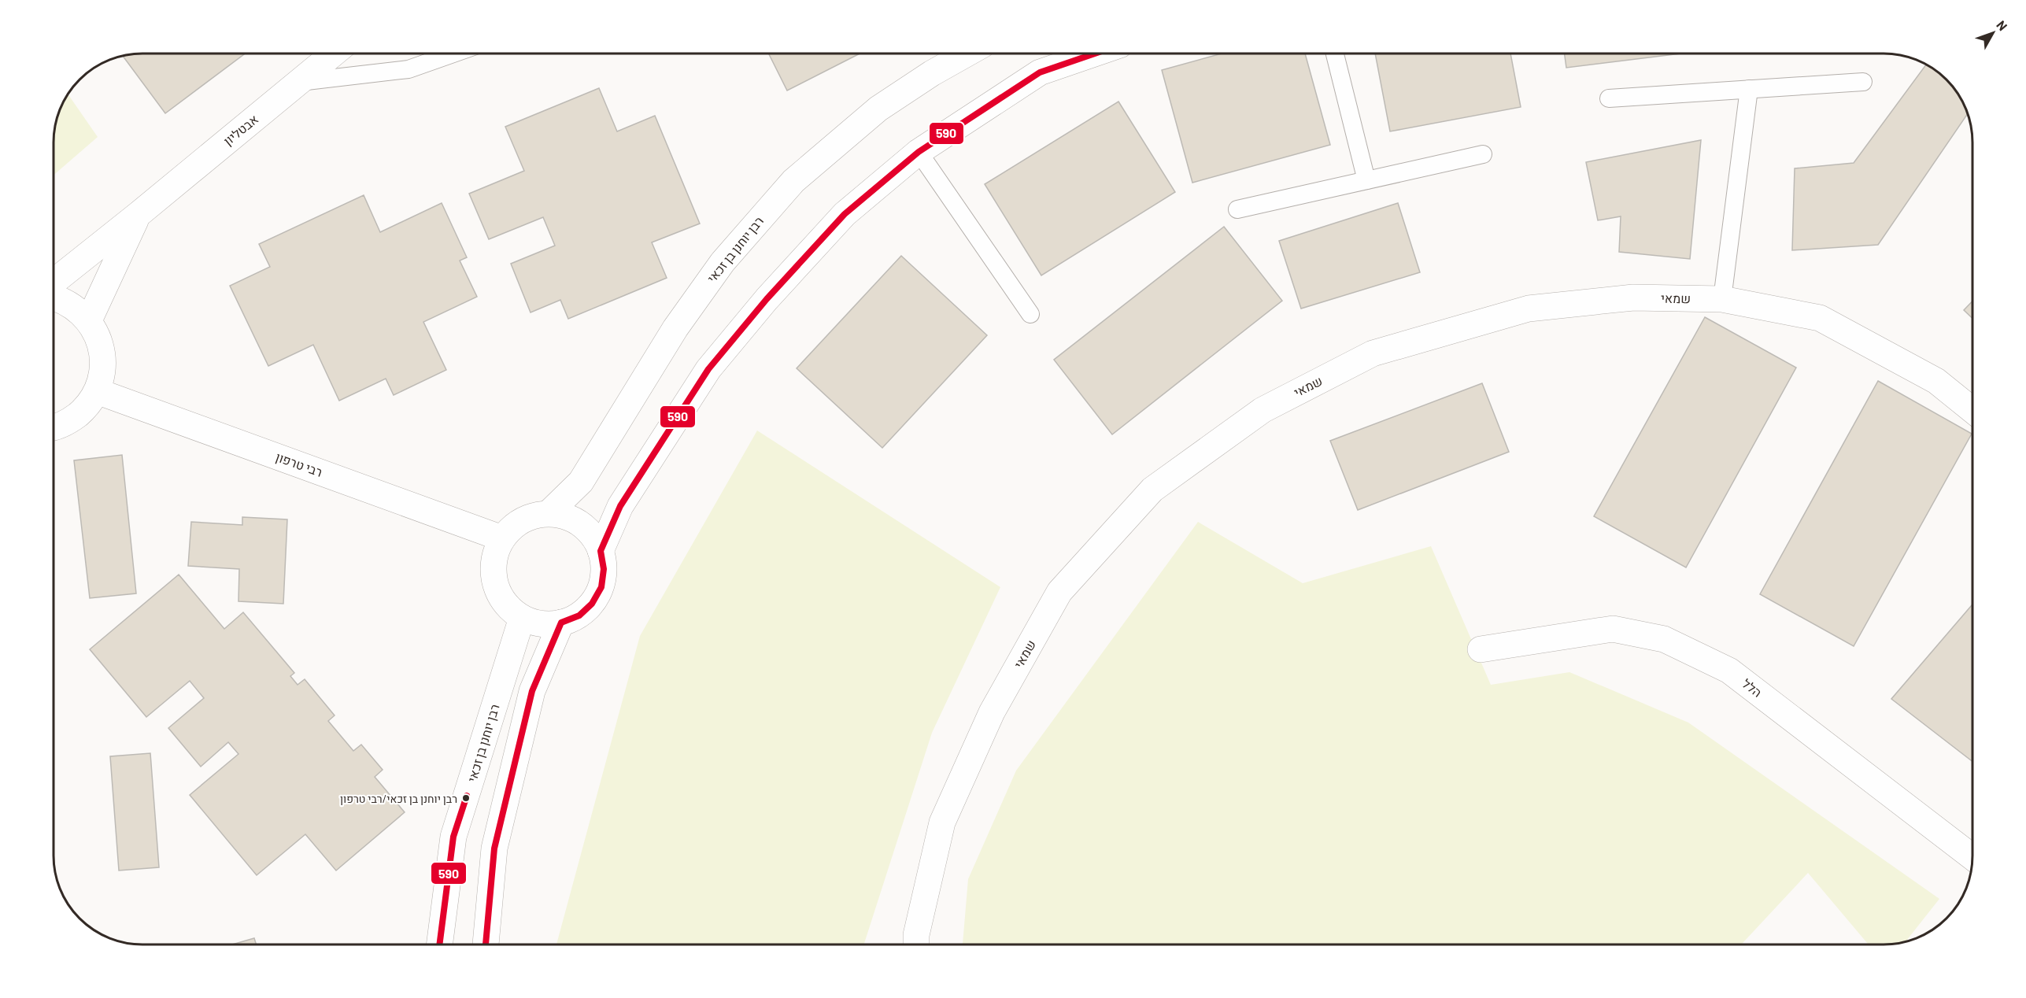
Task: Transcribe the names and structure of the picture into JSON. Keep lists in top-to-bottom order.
{
  "streets": {
    "street": [
      "אבטליון",
      "רבן יוחנן בן זכאי",
      "שמאי",
      "רבי טרפון",
      "הלל"
    ]
  },
  "crossings": [
    ["רבן יוחנן בן זכאי", "רבי טרפון"]
  ],
  "places": ["רבן יוחנן בן זכאי/רבי טרפון"],
  "lines": ["transit line 590"],
  "north": "top right"
}
